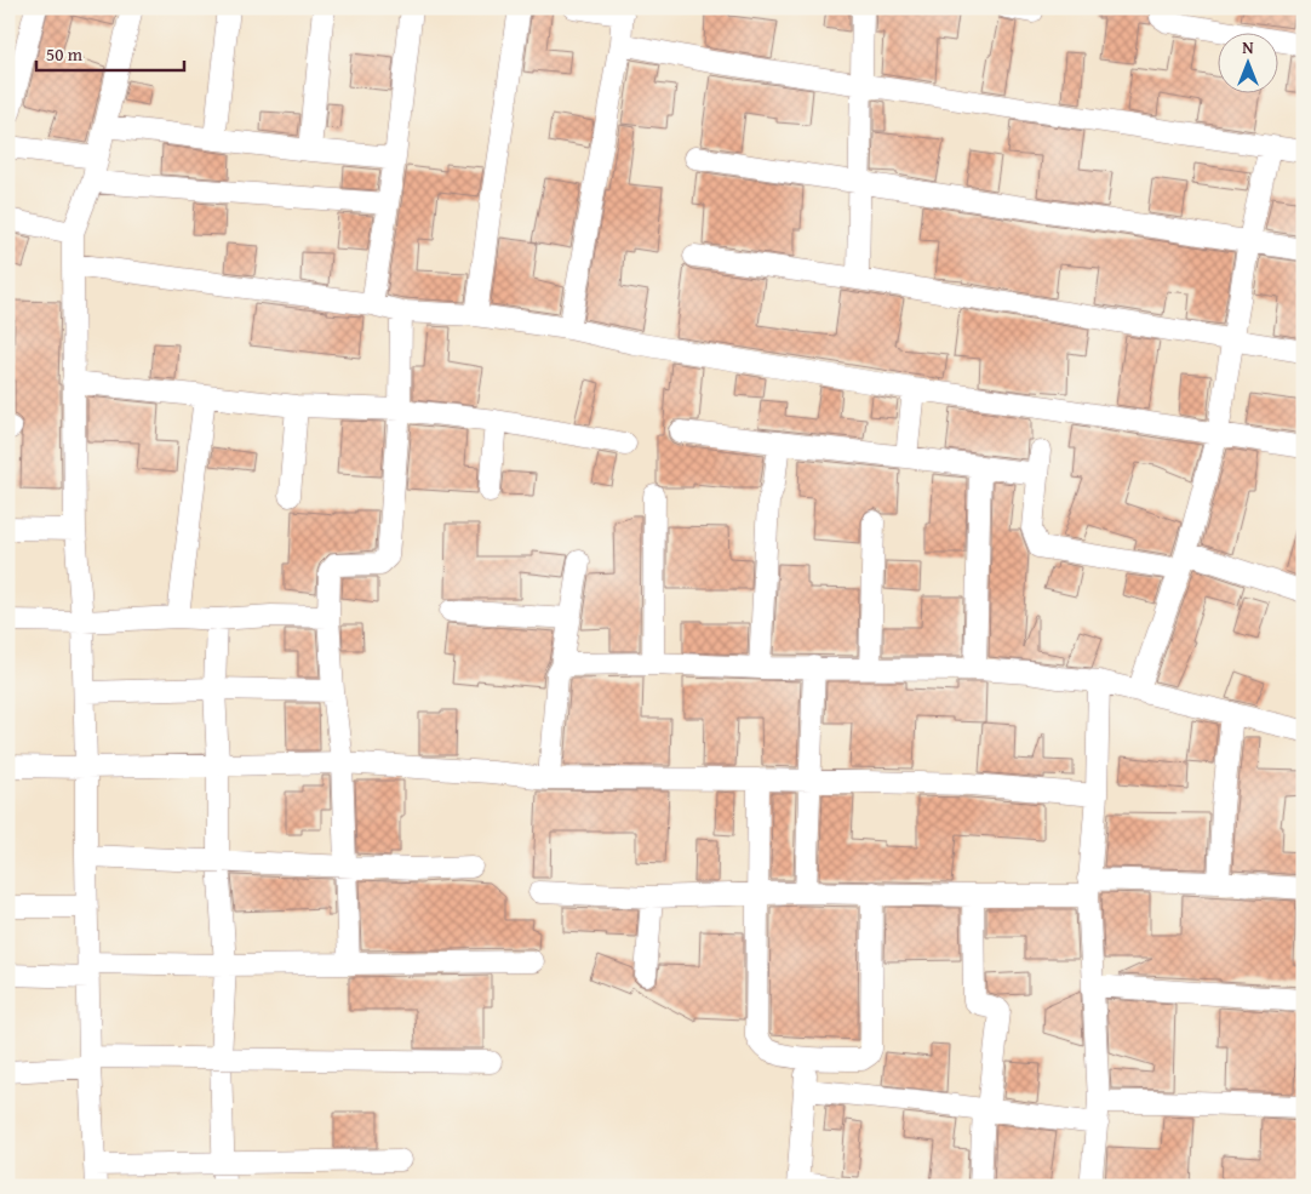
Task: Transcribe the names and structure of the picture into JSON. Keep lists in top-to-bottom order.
{
  "scale_bar": "50 m",
  "north": "top"
}
